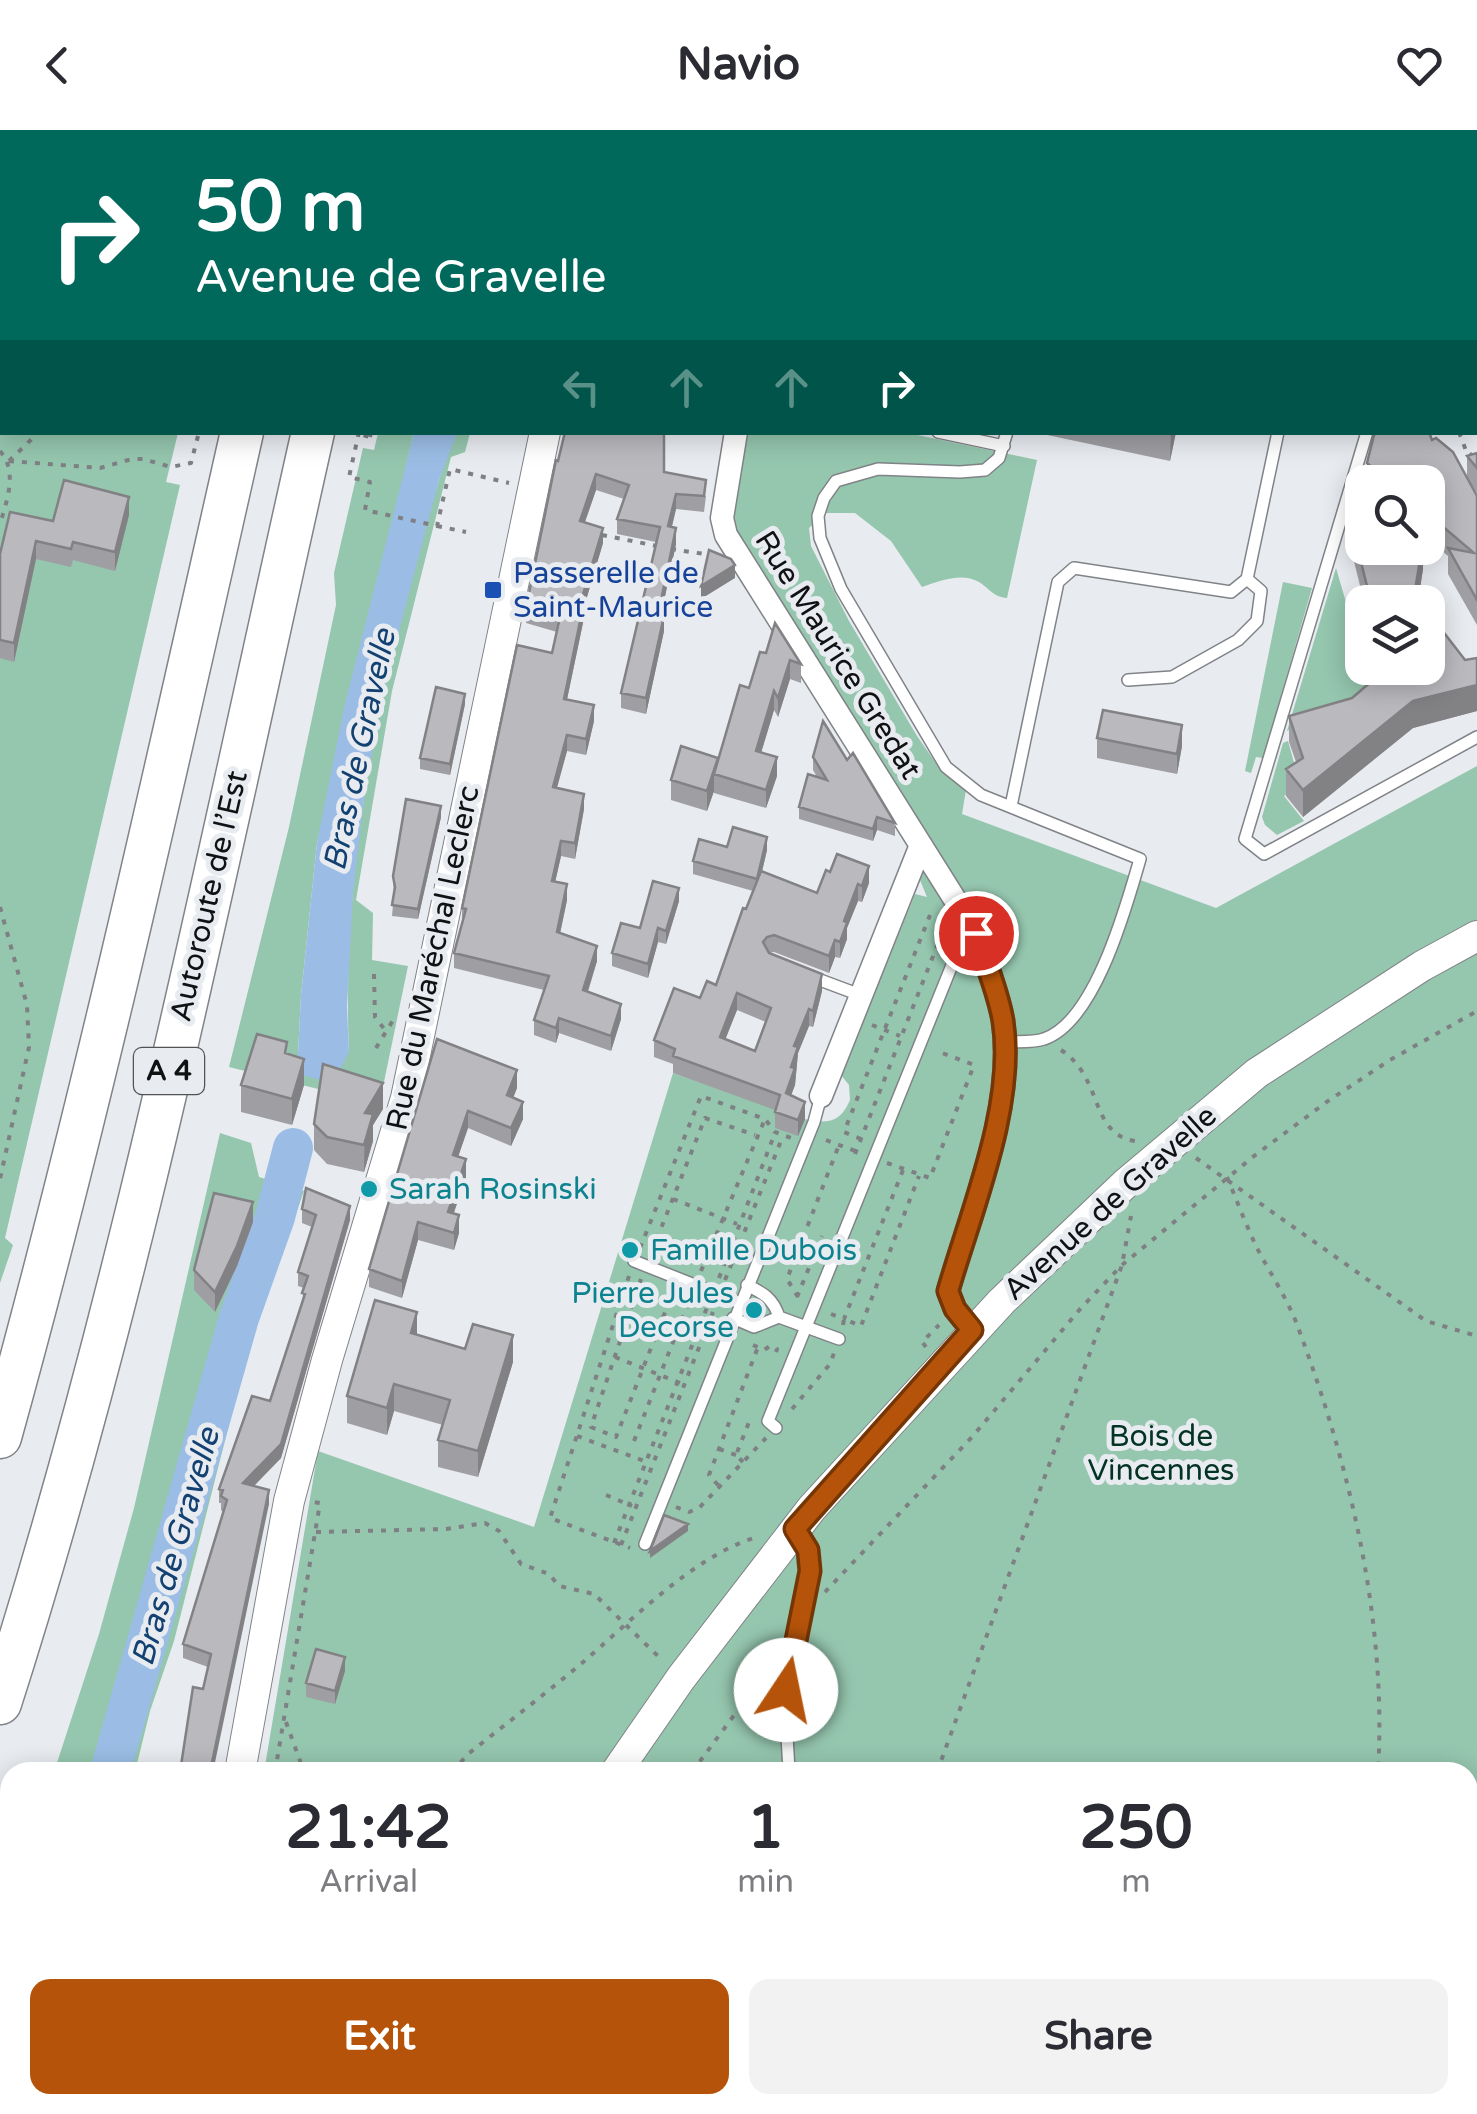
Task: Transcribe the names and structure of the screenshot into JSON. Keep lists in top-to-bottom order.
{
  "streets": {
    "highway": ["Autoroute de l’Est", "A 4"],
    "street": ["Rue Maurice Gredat", "Rue du Maréchal Leclerc", "Avenue de Gravelle"]
  },
  "crossings": [
    ["Rue Maurice Gredat", "Avenue de Gravelle"]
  ],
  "water": ["Bras de Gravelle"],
  "parks": ["Bois de Vincennes"],
  "places": {
    "transit": ["Passerelle de Saint-Maurice"],
    "other": ["Sarah Rosinski", "Famille Dubois", "Pierre Jules Decorse"]
  },
  "page": {
    "header": "Navio",
    "turn": ["50 m", "Avenue de Gravelle"],
    "eta": [
      "21:42",
      "Arrival",
      "1",
      "min",
      "250",
      "m"
    ],
    "buttons": ["Exit", "Share"]
  }
}
